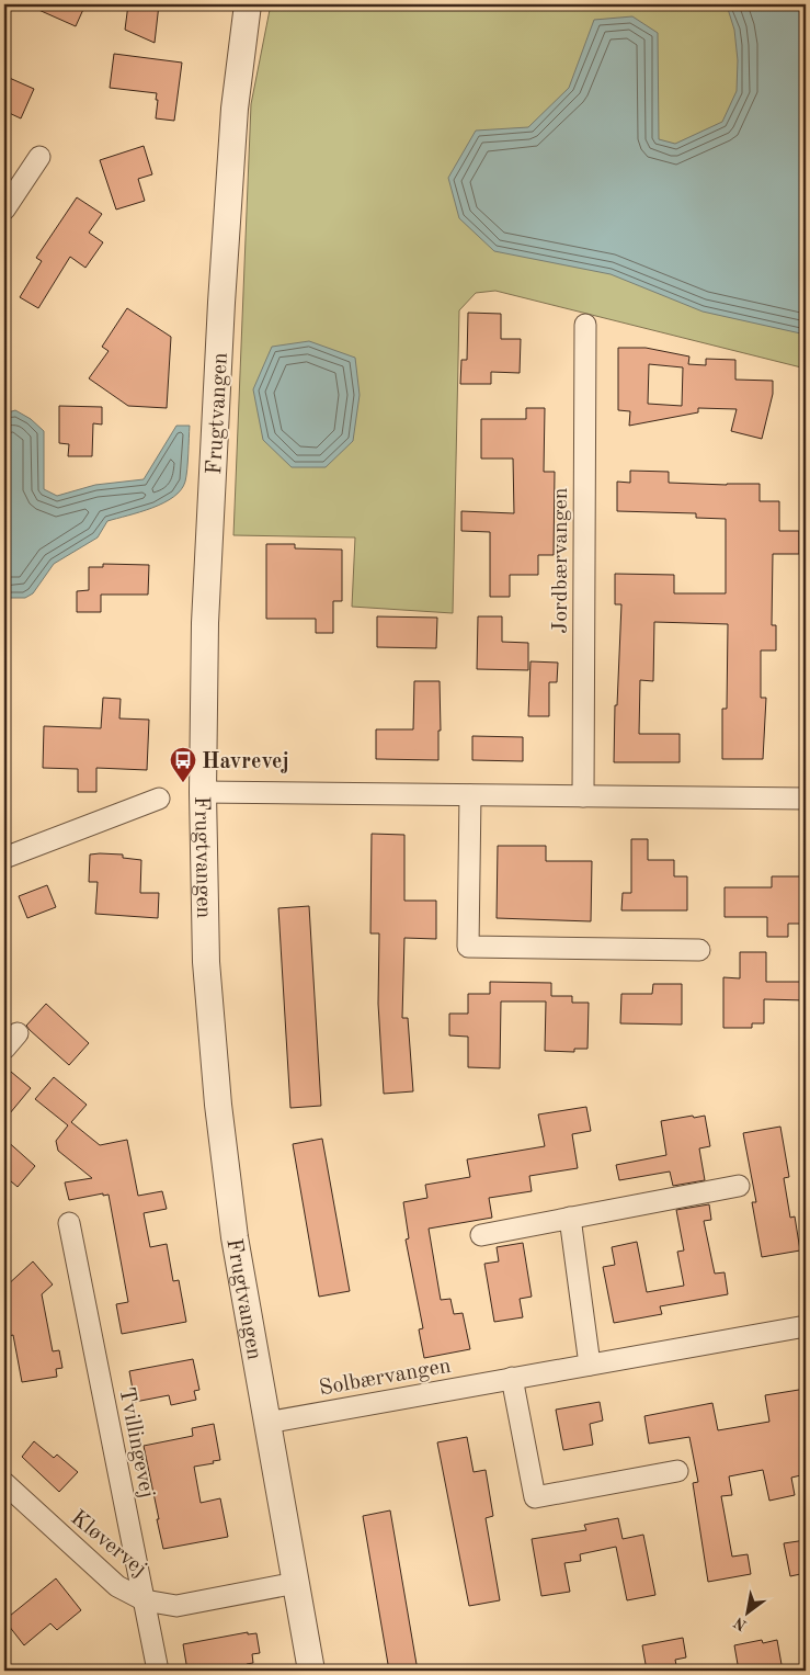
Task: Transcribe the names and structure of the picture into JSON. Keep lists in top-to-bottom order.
{
  "streets": {
    "street": [
      "Frugtvangen",
      "Jordbærvangen",
      "Solbærvangen",
      "Tvillingevej",
      "Kløvervej"
    ]
  },
  "crossings": [
    ["Frugtvangen", "Solbærvangen"],
    ["Frugtvangen", "Kløvervej"],
    ["Tvillingevej", "Kløvervej"]
  ],
  "places": {
    "bus stop": ["Havrevej"]
  },
  "north": "bottom left"
}
